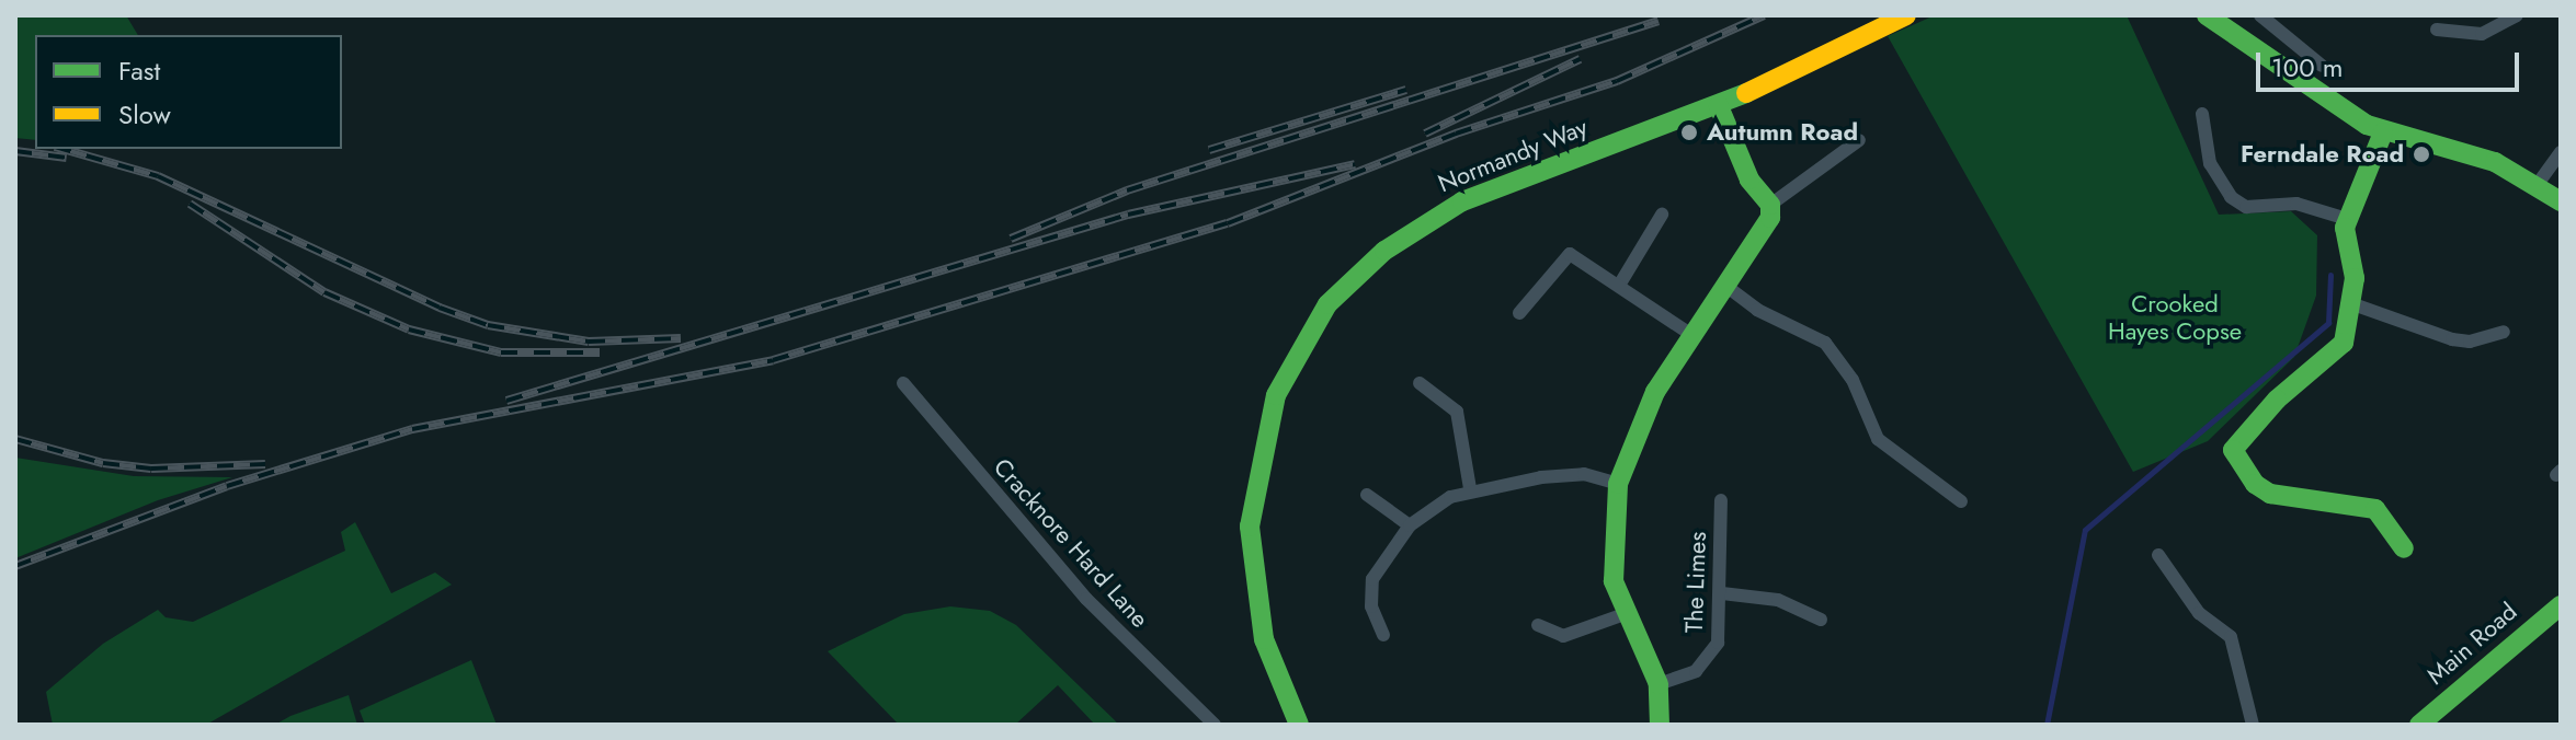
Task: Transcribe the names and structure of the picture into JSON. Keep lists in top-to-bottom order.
{
  "streets": {
    "street": [
      "Normandy Way",
      "Cracknore Hard Lane",
      "The Limes",
      "Main Road"
    ]
  },
  "parks": ["Crooked Hayes Copse"],
  "places": ["Autumn Road", "Ferndale Road"],
  "legend": ["Fast", "Slow"],
  "scale_bar": "100 m"
}
